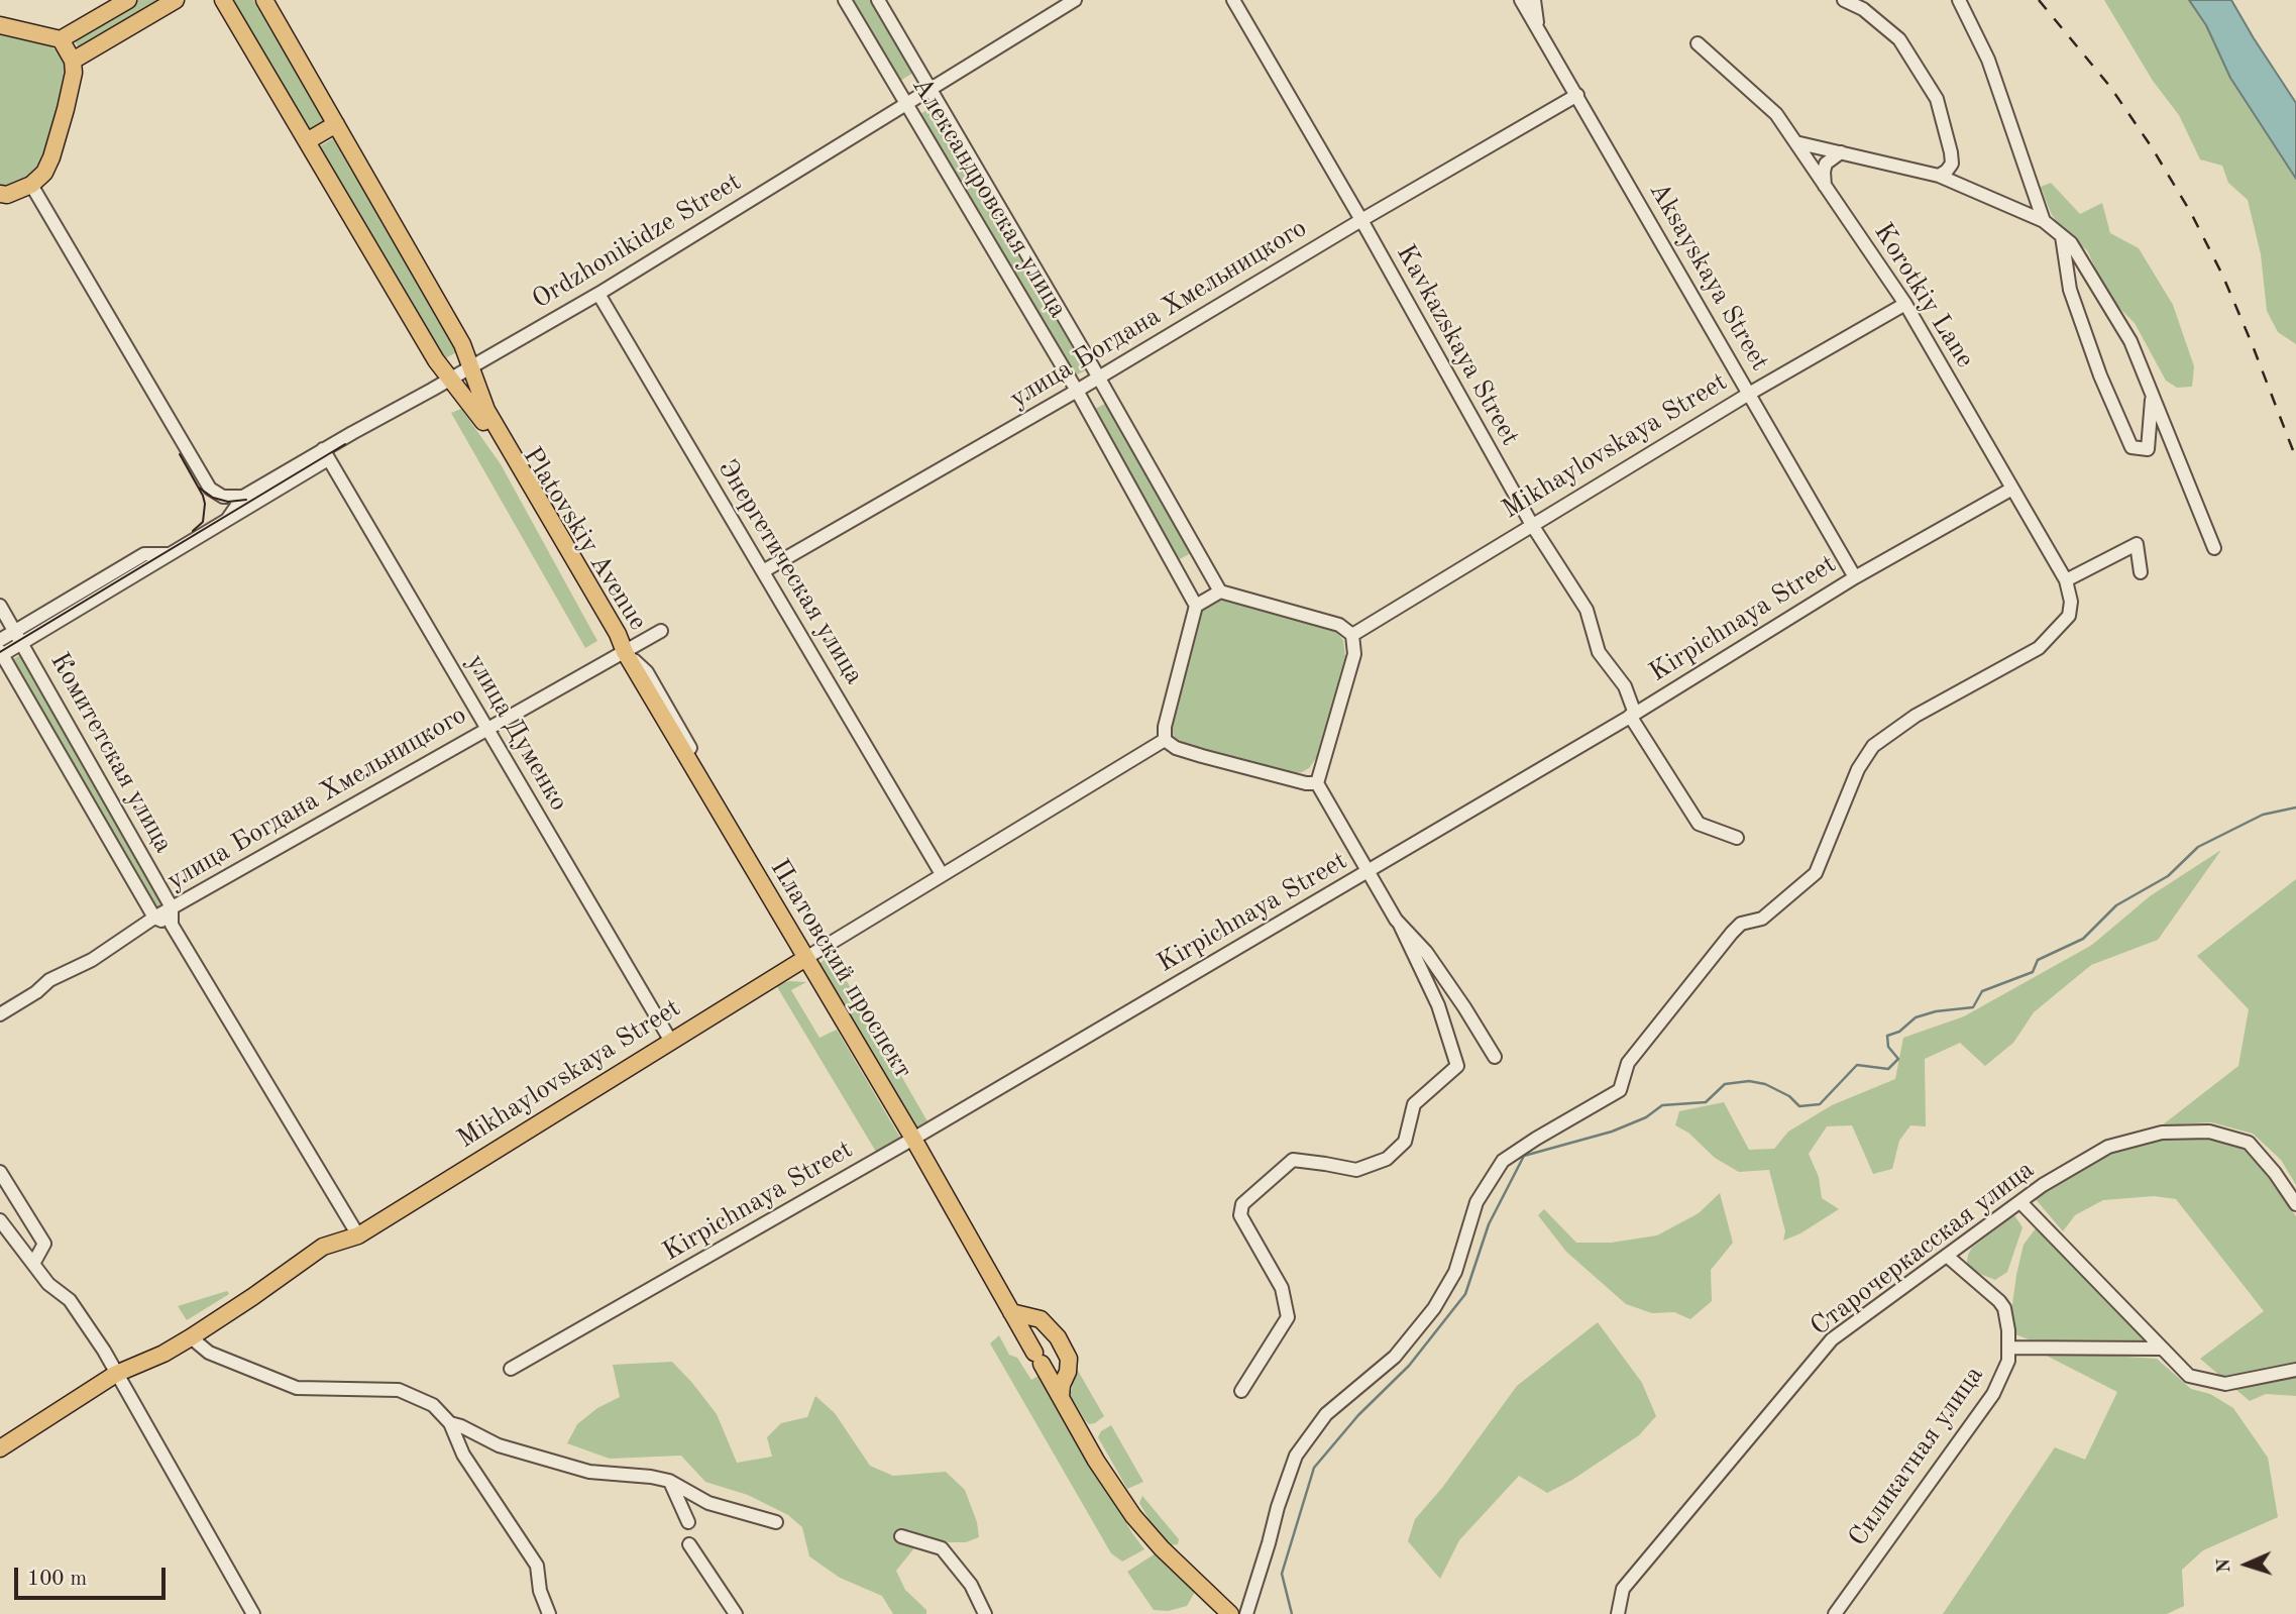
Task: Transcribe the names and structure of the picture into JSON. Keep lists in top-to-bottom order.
{
  "streets": {
    "main road": ["Mikhaylovskaya Street", "Platovskiy Avenue", "Платовский проспект"],
    "street": [
      "Александровская улица",
      "Ordzhonikidze Street",
      "Aksayskaya Street",
      "Korotkiy Lane",
      "улица Богдана Хмельницкого",
      "Kavkazskaya Street",
      "Энергетическая улица",
      "Kirpichnaya Street",
      "улица Думенко",
      "Комитетская улица",
      "Старочеркасская улица",
      "Силикатная улица"
    ]
  },
  "crossings": [
    ["Александровская улица", "Ordzhonikidze Street"],
    ["Александровская улица", "улица Богдана Хмельницкого"],
    ["Ordzhonikidze Street", "Platovskiy Avenue"],
    ["Ordzhonikidze Street", "Энергетическая улица"],
    ["Ordzhonikidze Street", "улица Думенко"],
    ["Aksayskaya Street", "улица Богдана Хмельницкого"],
    ["Aksayskaya Street", "Mikhaylovskaya Street"],
    ["Aksayskaya Street", "Kirpichnaya Street"],
    ["Korotkiy Lane", "Mikhaylovskaya Street"],
    ["Korotkiy Lane", "Kirpichnaya Street"],
    ["улица Богдана Хмельницкого", "Kavkazskaya Street"],
    ["улица Богдана Хмельницкого", "Platovskiy Avenue"],
    ["улица Богдана Хмельницкого", "Энергетическая улица"],
    ["улица Богдана Хмельницкого", "улица Думенко"],
    ["улица Богдана Хмельницкого", "Комитетская улица"],
    ["улица Богдана Хмельницкого", "Платовский проспект"],
    ["Kavkazskaya Street", "Mikhaylovskaya Street"],
    ["Kavkazskaya Street", "Kirpichnaya Street"],
    ["Mikhaylovskaya Street", "Энергетическая улица"],
    ["Mikhaylovskaya Street", "улица Думенко"],
    ["Mikhaylovskaya Street", "Платовский проспект"],
    ["Platovskiy Avenue", "Платовский проспект"],
    ["Kirpichnaya Street", "Платовский проспект"],
    ["Старочеркасская улица", "Силикатная улица"]
  ],
  "scale_bar": "100 m",
  "north": "left"
}
